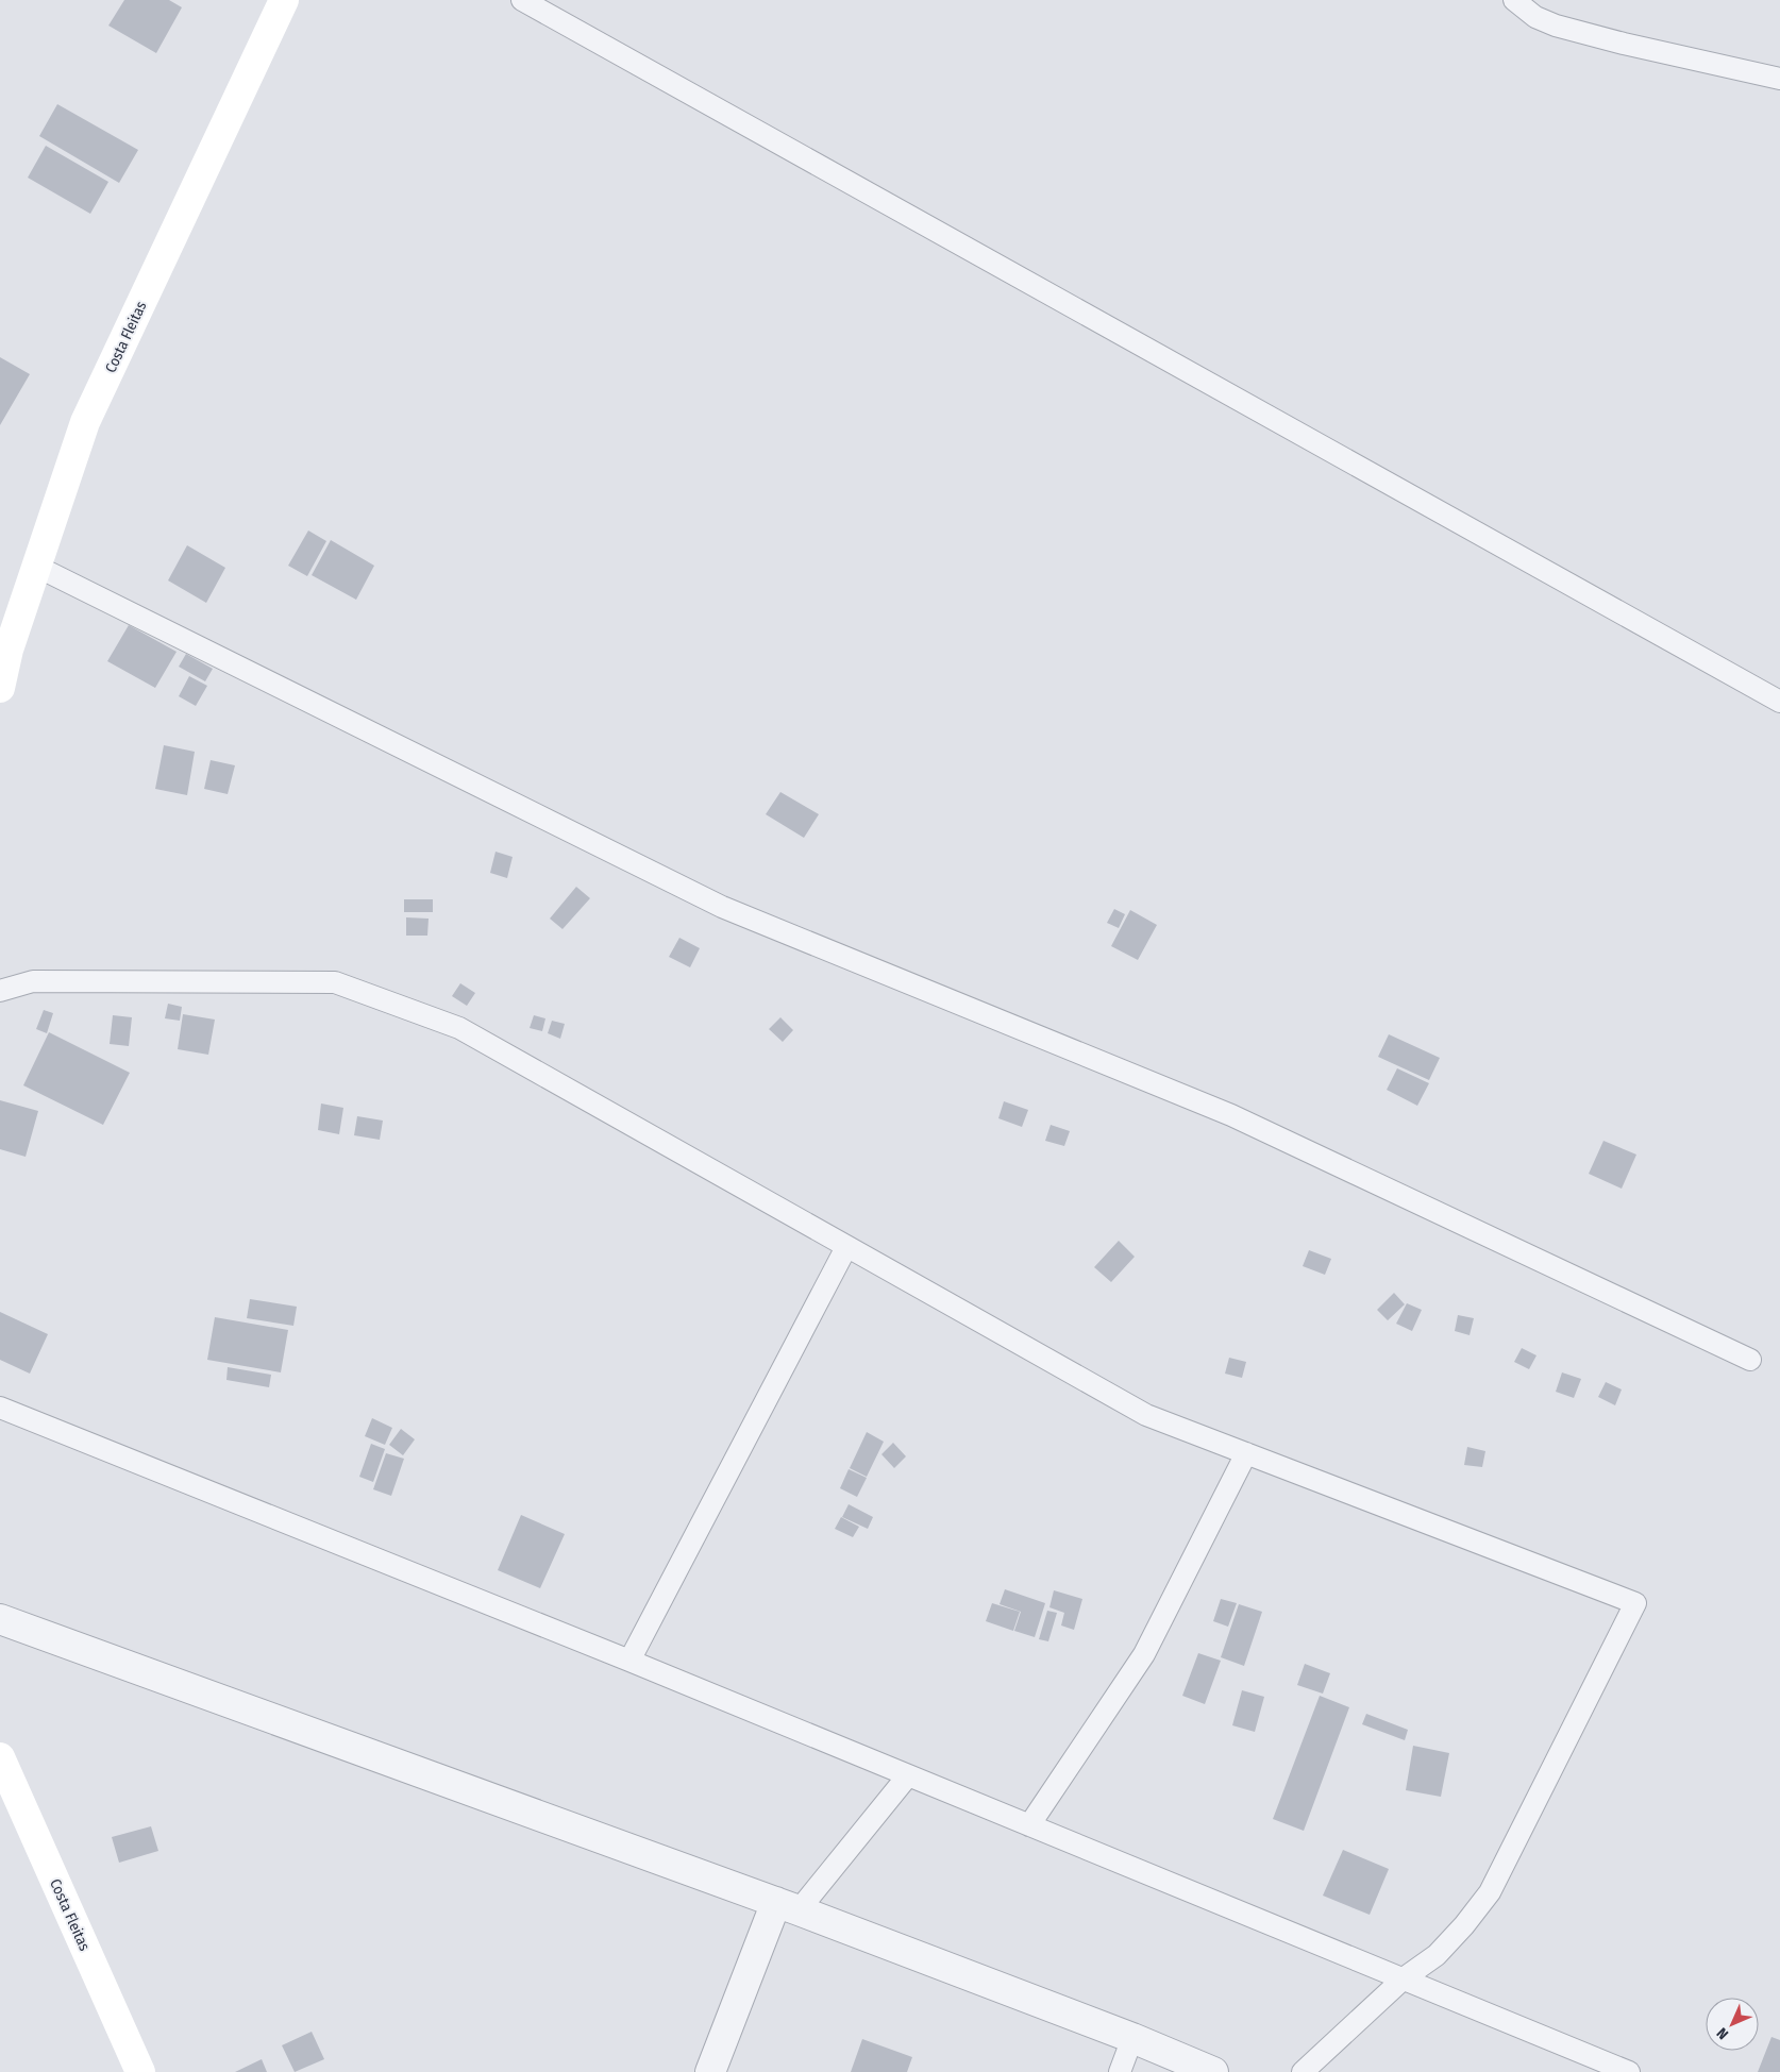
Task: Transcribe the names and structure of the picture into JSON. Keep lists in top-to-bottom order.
{
  "streets": {
    "main road": ["Costa Fleitas"]
  },
  "north": "bottom left"
}
